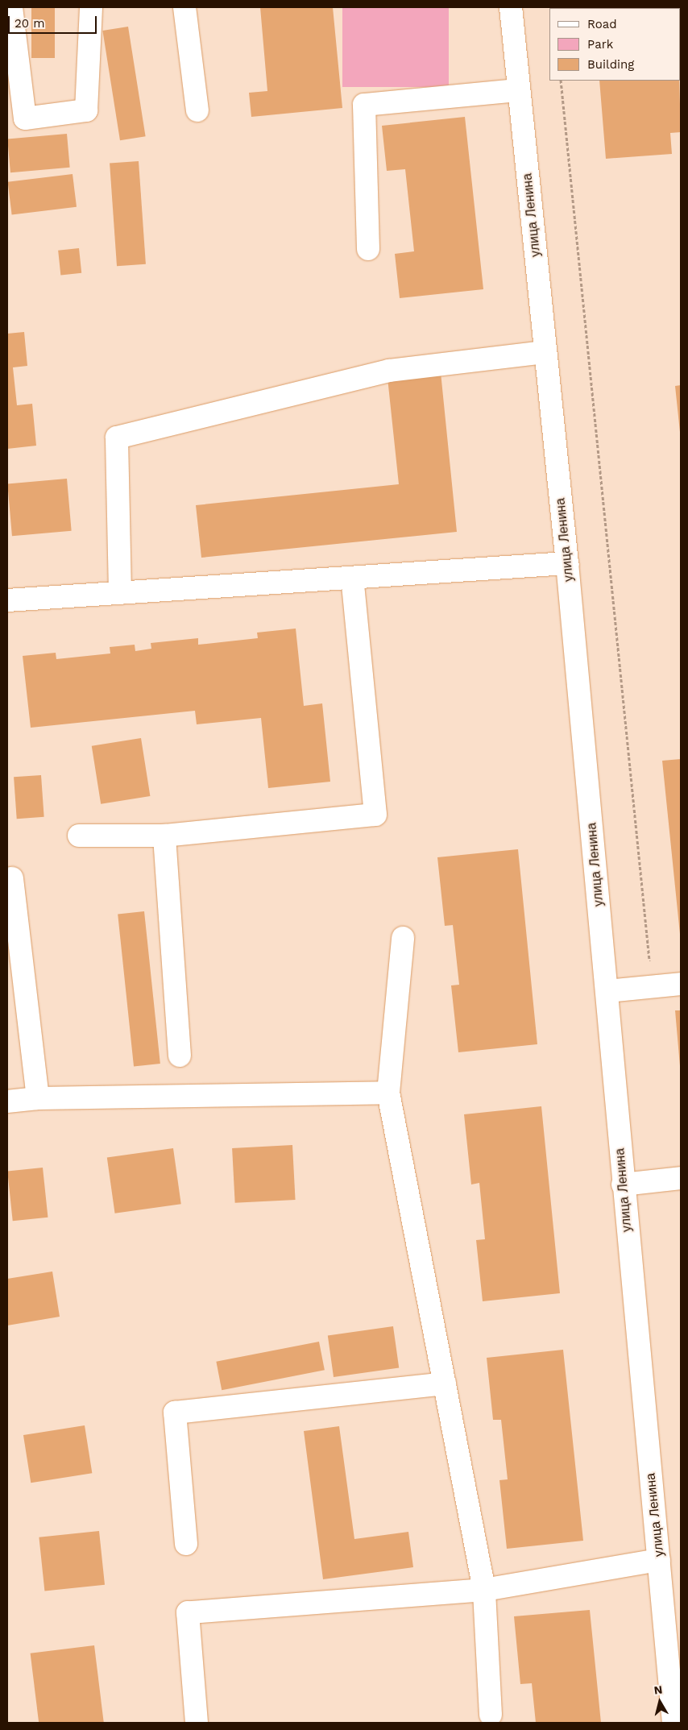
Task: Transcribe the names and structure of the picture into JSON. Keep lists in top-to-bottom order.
{
  "streets": {
    "street": ["улица Ленина"]
  },
  "legend": ["Road", "Park", "Building"],
  "scale_bar": "20 m",
  "north": "top"
}
